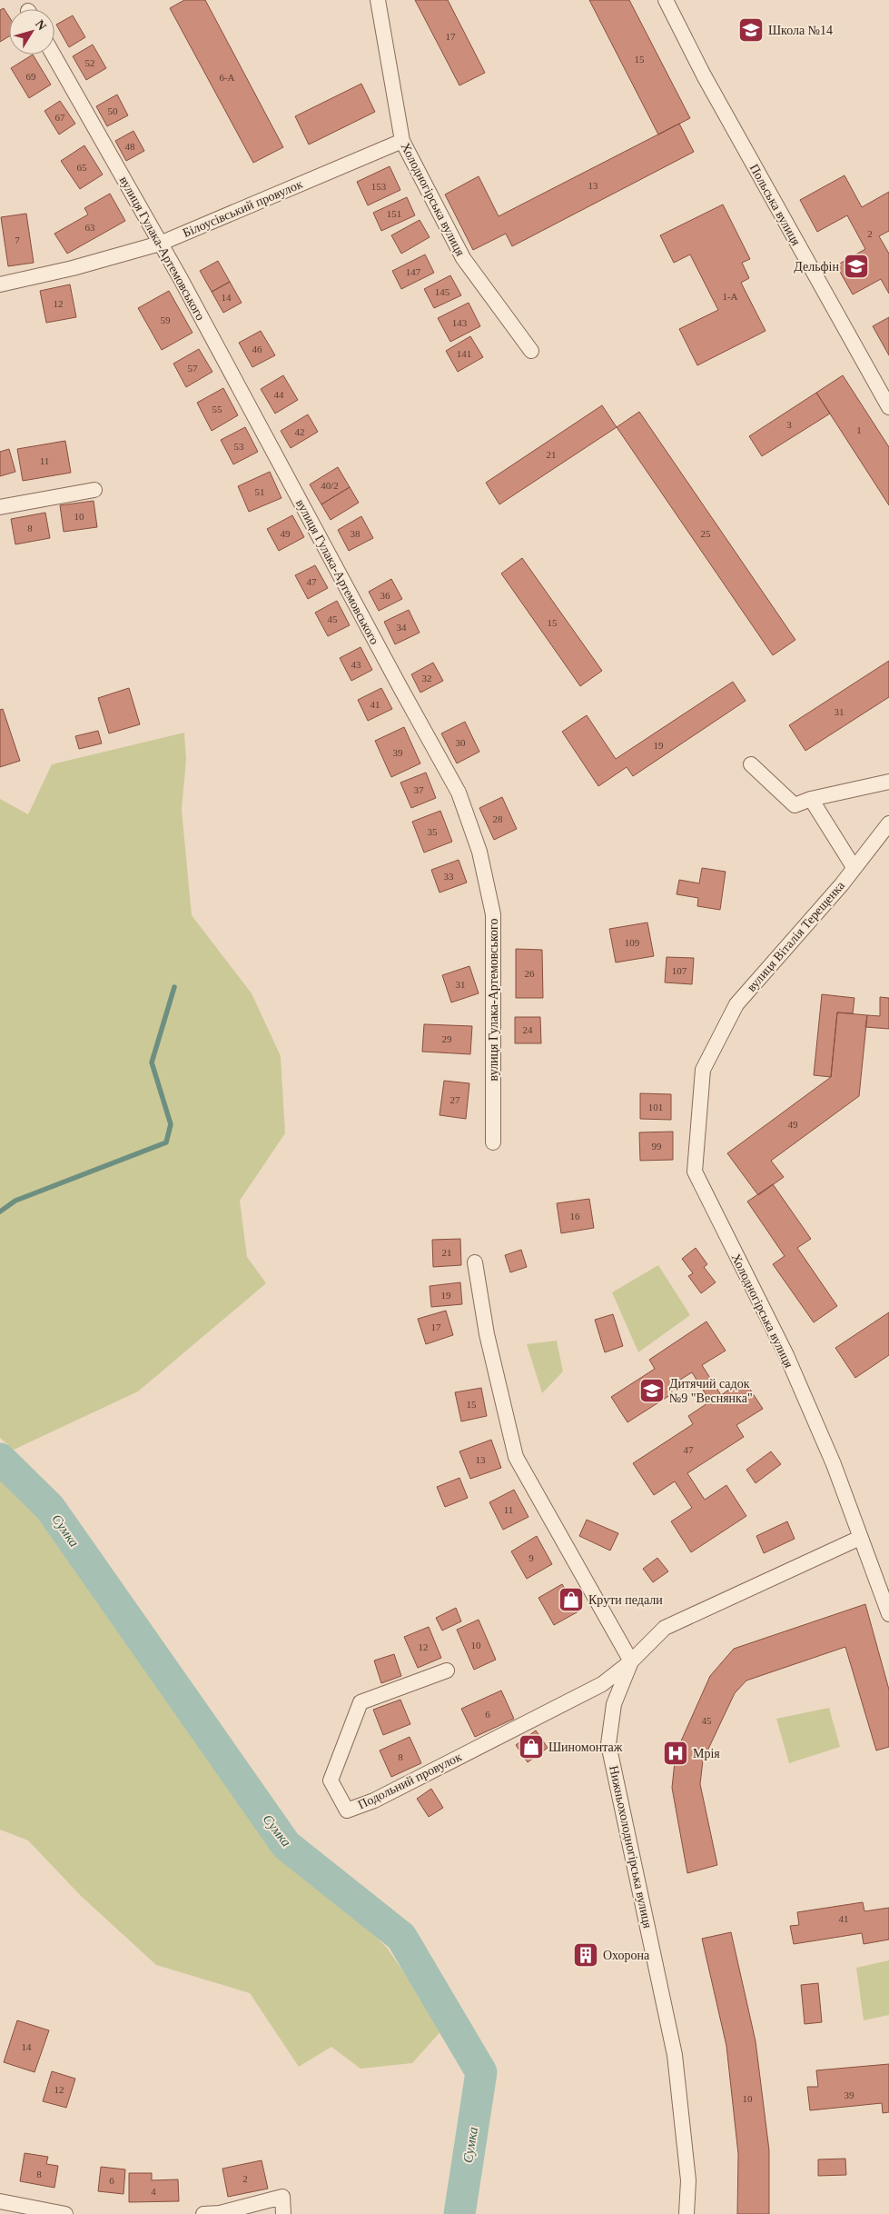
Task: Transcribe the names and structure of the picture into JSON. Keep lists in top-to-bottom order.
{
  "streets": {
    "street": [
      "Холодногірська вулиця",
      "Польська вулиця",
      "Білоусівський провулок",
      "вулиця Гулака-Артемовського",
      "вулиця Віталія Терещенка",
      "Подольний провулок",
      "Нижньохолодногірська вулиця"
    ]
  },
  "crossings": [
    ["Холодногірська вулиця", "Білоусівський провулок"],
    ["Холодногірська вулиця", "вулиця Віталія Терещенка"],
    ["Холодногірська вулиця", "Нижньохолодногірська вулиця"],
    ["Білоусівський провулок", "вулиця Гулака-Артемовського"],
    ["Подольний провулок", "Нижньохолодногірська вулиця"]
  ],
  "water": ["Сумка"],
  "places": {
    "school or university": ["Школа №14", "Дельфін", "Дитячий садок №9 \"Веснянка\""],
    "shop": ["Крути педали", "Шиномонтаж"],
    "hospital": ["Мрія"],
    "building": ["Охорона"]
  },
  "house_numbers": [
    "17",
    "15",
    "52",
    "69",
    "6-А",
    "50",
    "67",
    "48",
    "65",
    "13",
    "153",
    "151",
    "63",
    "2",
    "7",
    "147",
    "145",
    "1-А",
    "14",
    "12",
    "59",
    "143",
    "46",
    "141",
    "57",
    "44",
    "55",
    "3",
    "1",
    "42",
    "53",
    "21",
    "11",
    "40/2",
    "51",
    "10",
    "8",
    "49",
    "38",
    "25",
    "47",
    "36",
    "45",
    "15",
    "34",
    "43",
    "32",
    "41",
    "31",
    "30",
    "19",
    "39",
    "37",
    "28",
    "35",
    "33",
    "109",
    "107",
    "26",
    "31",
    "24",
    "29",
    "27",
    "101",
    "49",
    "99",
    "16",
    "21",
    "19",
    "17",
    "15",
    "47",
    "13",
    "11",
    "9",
    "10",
    "12",
    "6",
    "45",
    "8",
    "41",
    "14",
    "12",
    "39",
    "10",
    "8",
    "2",
    "6",
    "4"
  ],
  "north": "top right"
}
